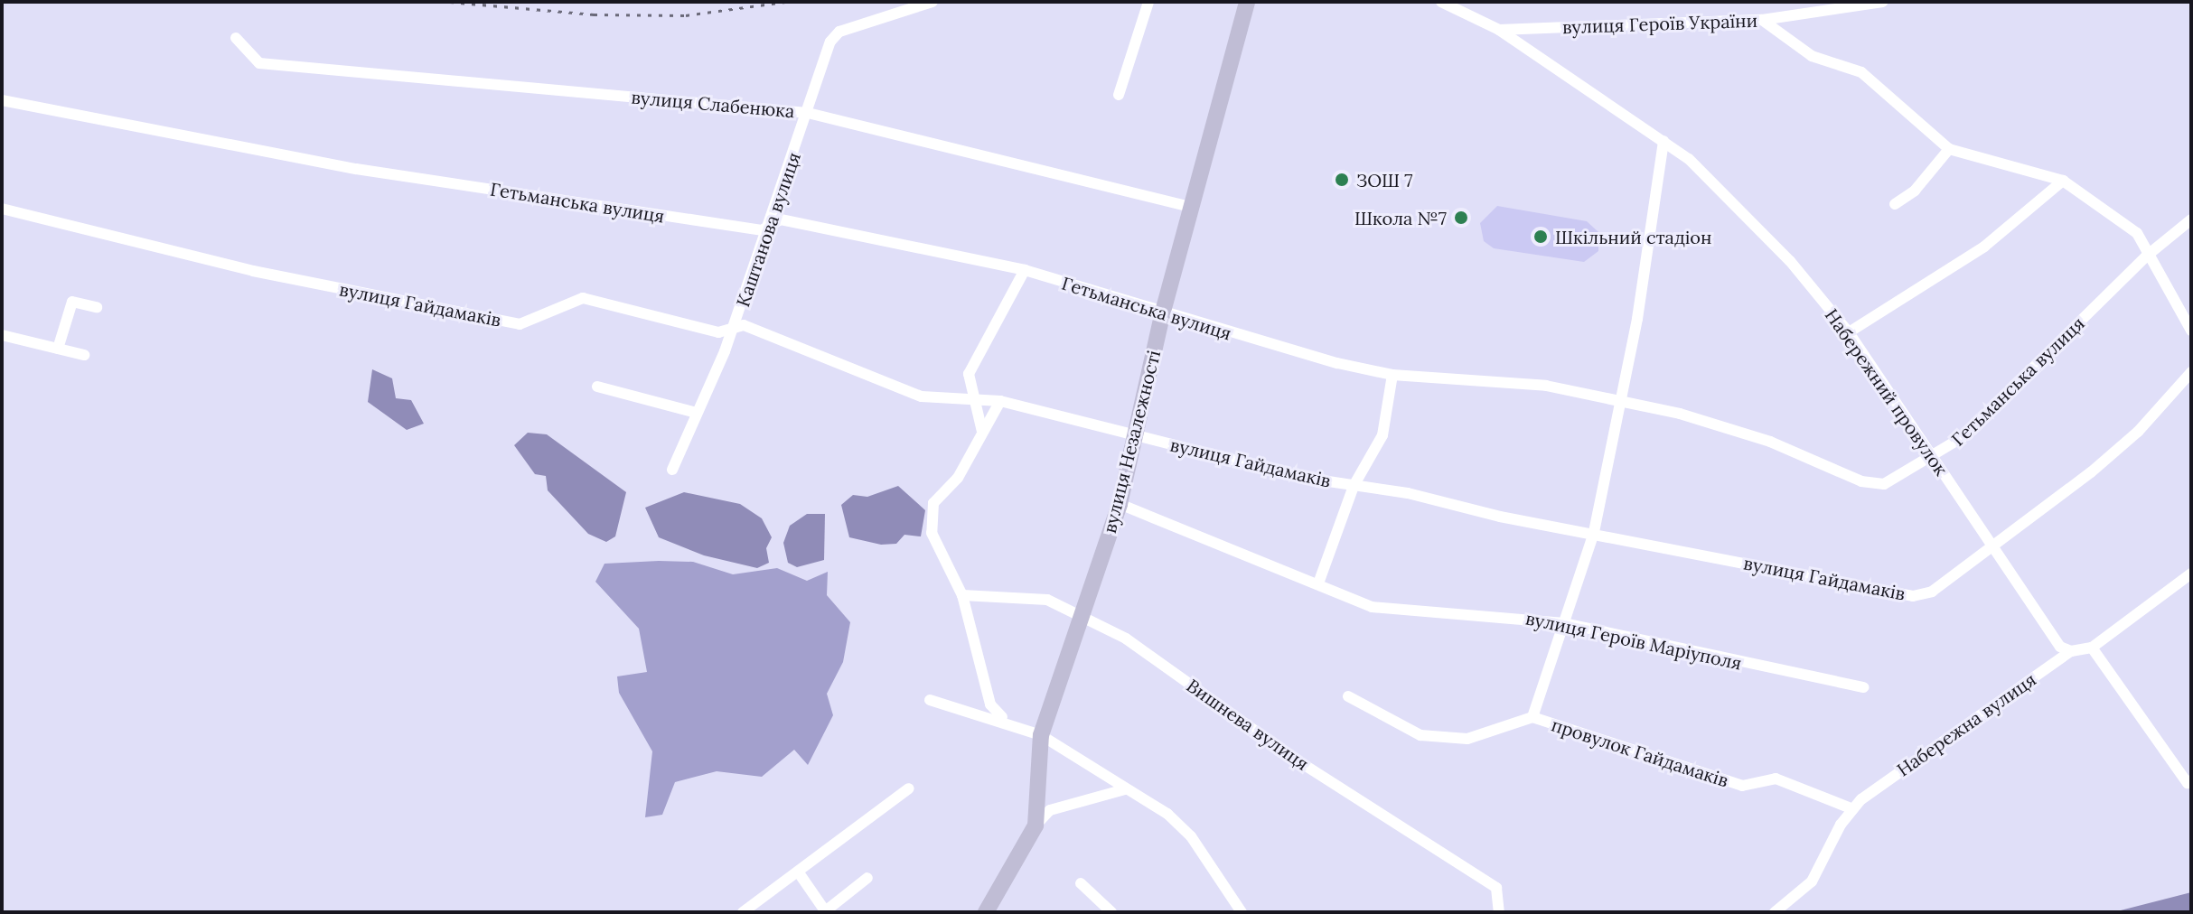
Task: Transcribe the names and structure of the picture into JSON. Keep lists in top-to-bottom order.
{
  "streets": {
    "street": [
      "вулиця Героїв України",
      "вулиця Слабенюка",
      "Гетьманська вулиця",
      "Каштанова вулиця",
      "вулиця Гайдамаків",
      "Набережний провулок",
      "вулиця Незалежності",
      "вулиця Героїв Маріуполя",
      "Вишнева вулиця",
      "Набережна вулиця",
      "провулок Гайдамаків"
    ]
  },
  "crossings": [
    ["вулиця Героїв України", "Набережний провулок"],
    ["вулиця Слабенюка", "Каштанова вулиця"],
    ["вулиця Слабенюка", "вулиця Незалежності"],
    ["Гетьманська вулиця", "Каштанова вулиця"],
    ["Гетьманська вулиця", "Набережний провулок"],
    ["Гетьманська вулиця", "вулиця Незалежності"],
    ["Каштанова вулиця", "вулиця Гайдамаків"],
    ["вулиця Гайдамаків", "Набережний провулок"],
    ["вулиця Гайдамаків", "вулиця Незалежності"],
    ["Набережний провулок", "Набережна вулиця"],
    ["вулиця Незалежності", "вулиця Героїв Маріуполя"],
    ["вулиця Незалежності", "Вишнева вулиця"],
    ["Набережна вулиця", "провулок Гайдамаків"]
  ],
  "places": ["ЗОШ 7", "Школа №7", "Шкільний стадіон"]
}
